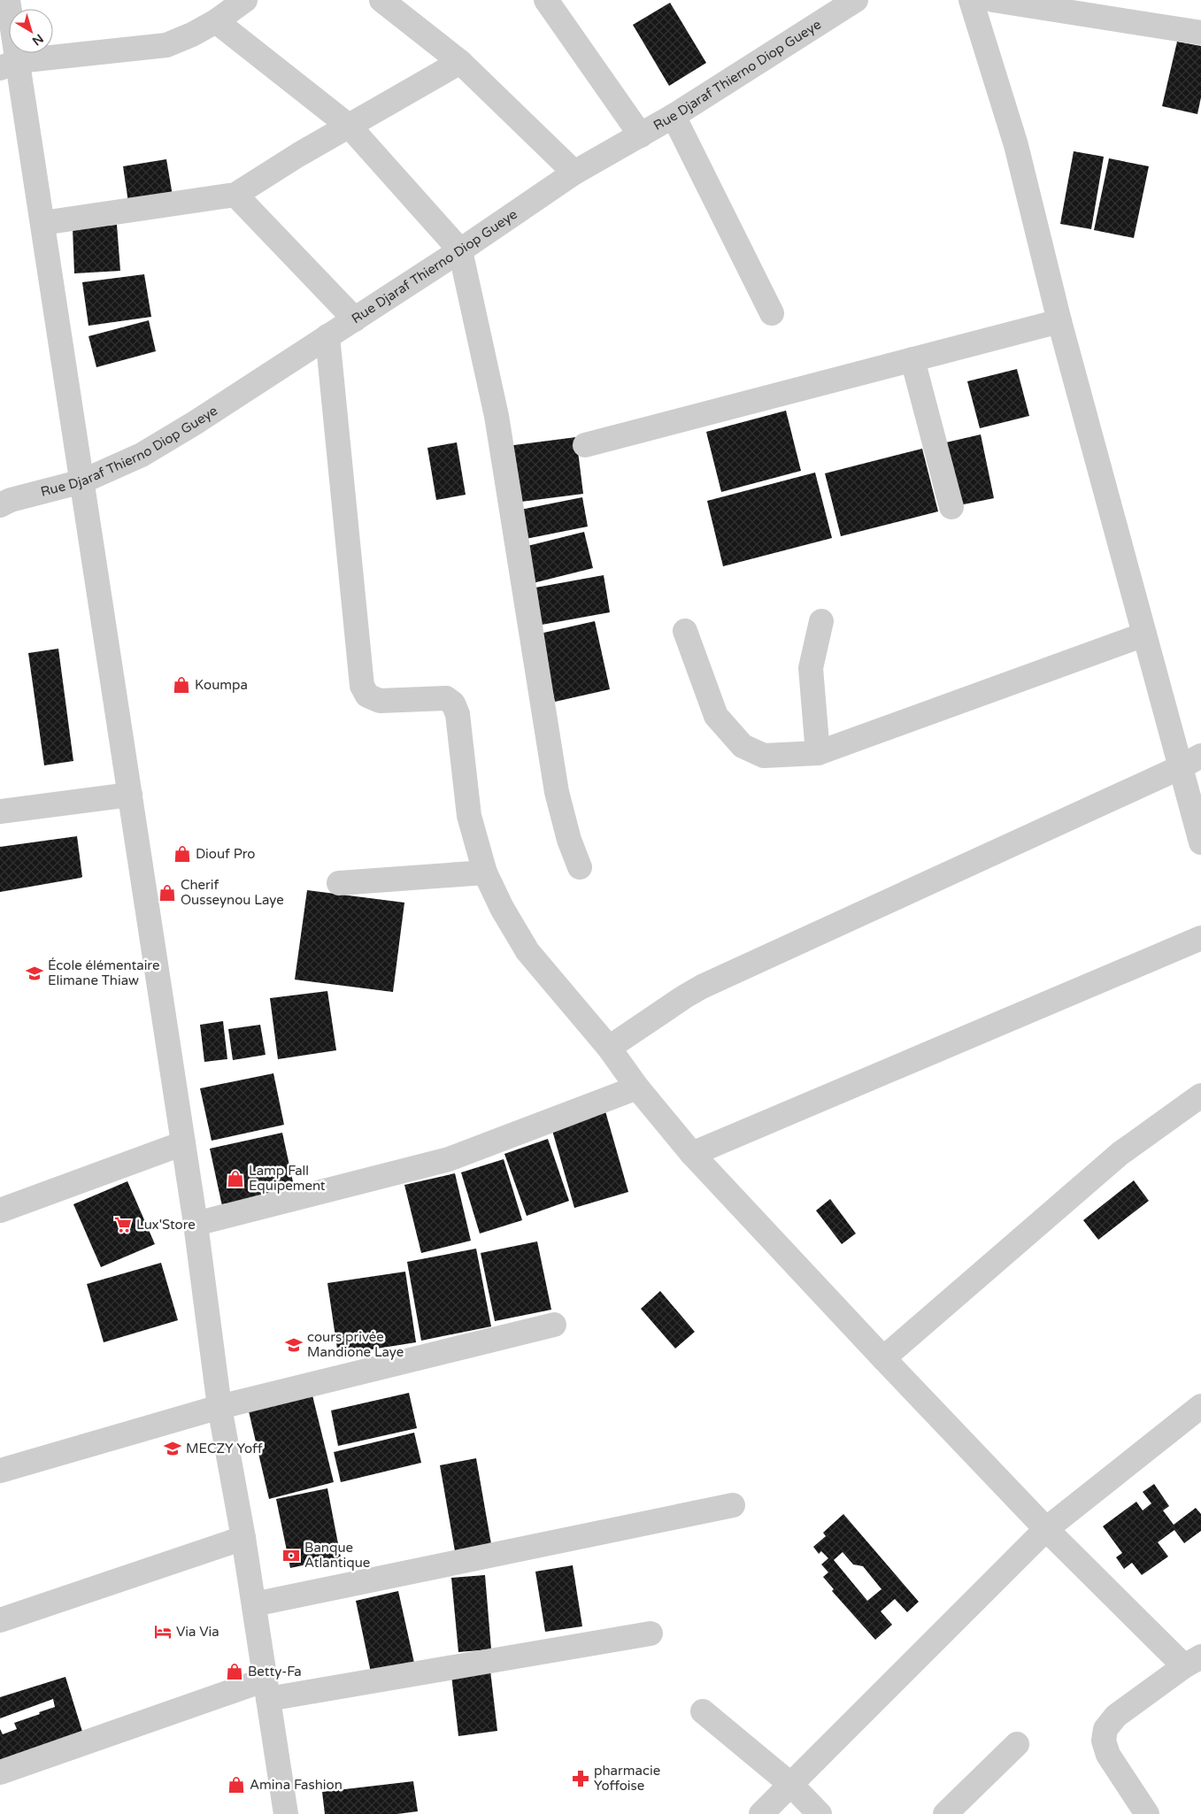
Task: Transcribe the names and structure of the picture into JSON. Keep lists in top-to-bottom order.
{
  "streets": {
    "street": ["Rue Djaraf Thierno Diop Gueye"]
  },
  "places": {
    "shop": [
      "Koumpa",
      "Diouf Pro",
      "Cherif Ousseynou Laye",
      "Lamp Fall Equipement",
      "Betty-Fa",
      "Amina Fashion"
    ],
    "school or university": ["École élémentaire Elimane Thiaw", "cours privée Mandione Laye", "MECZY Yoff"],
    "supermarket": ["Lux'Store"],
    "bank": ["Banque Atlantique"],
    "hotel": ["Via Via"],
    "pharmacy": ["pharmacie Yoffoise"]
  },
  "north": "bottom right"
}
